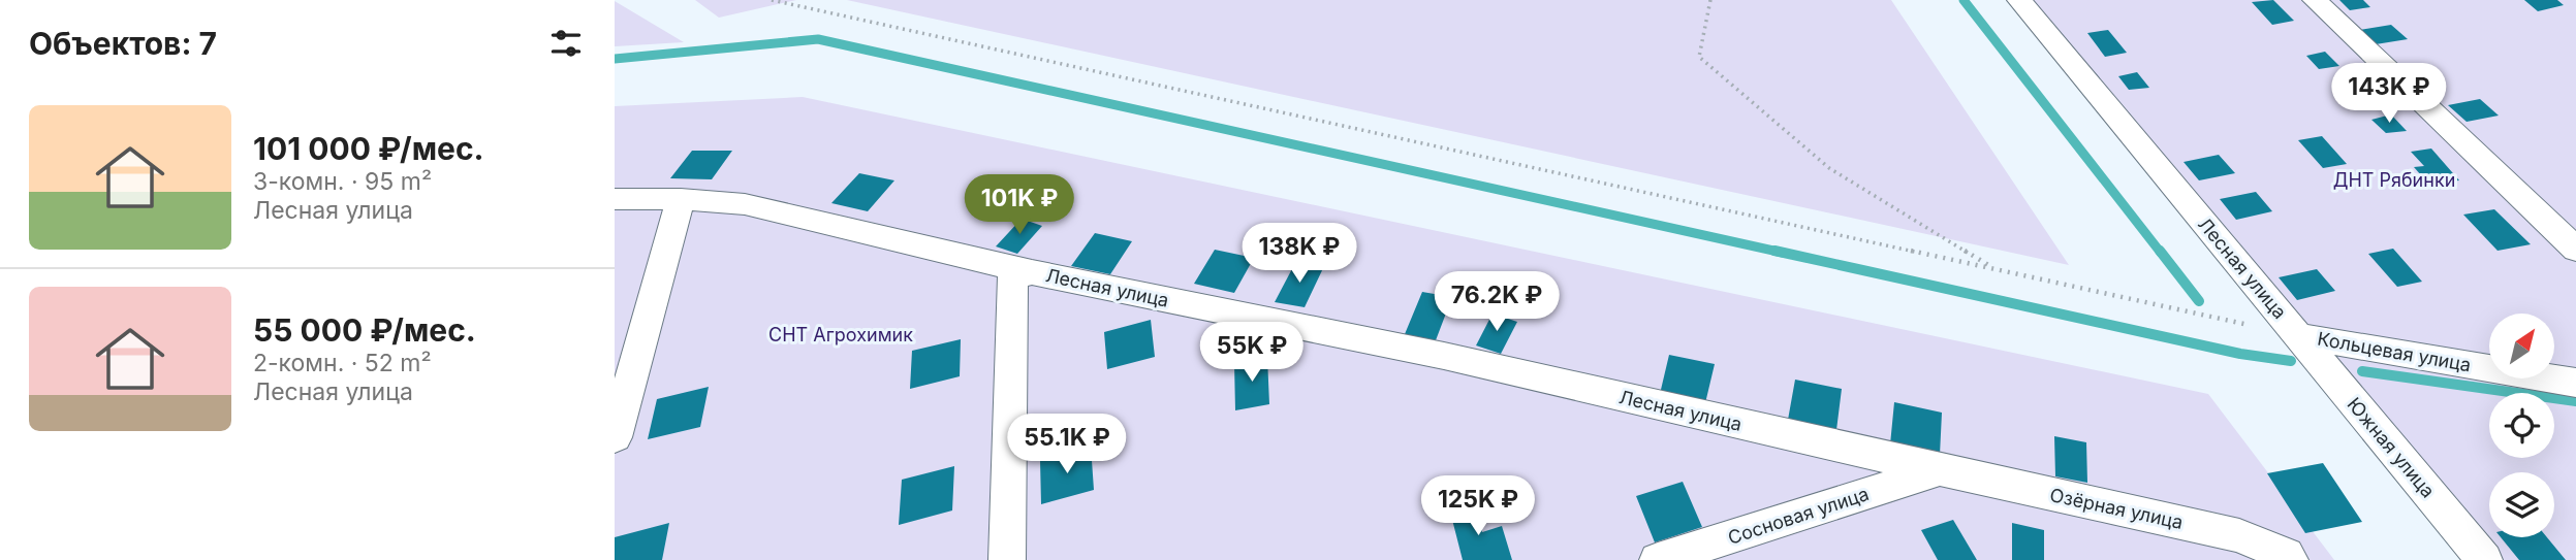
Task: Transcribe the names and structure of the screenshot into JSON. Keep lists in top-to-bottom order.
{
  "streets": {
    "street": [
      "Лесная улица",
      "Кольцевая улица",
      "Южная улица",
      "Озёрная улица",
      "Сосновая улица"
    ]
  },
  "crossings": [
    ["Лесная улица", "Кольцевая улица"],
    ["Лесная улица", "Южная улица"],
    ["Лесная улица", "Озёрная улица"],
    ["Лесная улица", "Сосновая улица"],
    ["Кольцевая улица", "Южная улица"],
    ["Озёрная улица", "Сосновая улица"]
  ],
  "parks": ["ДНТ Рябинки", "СНТ Агрохимик"],
  "north": "top right",
  "page": {
    "heading": "Объектов: 7",
    "price": [
      "143K ₽",
      "101K ₽",
      "138K ₽",
      "76.2K ₽",
      "55K ₽",
      "55.1K ₽",
      "125K ₽"
    ],
    "list": [
      {
        "name": "101 000 ₽/мес.",
        "note": "3-комн. · 95 m² · Лесная улица"
      },
      {
        "name": "55 000 ₽/мес.",
        "note": "2-комн. · 52 m² · Лесная улица"
      }
    ]
  }
}
